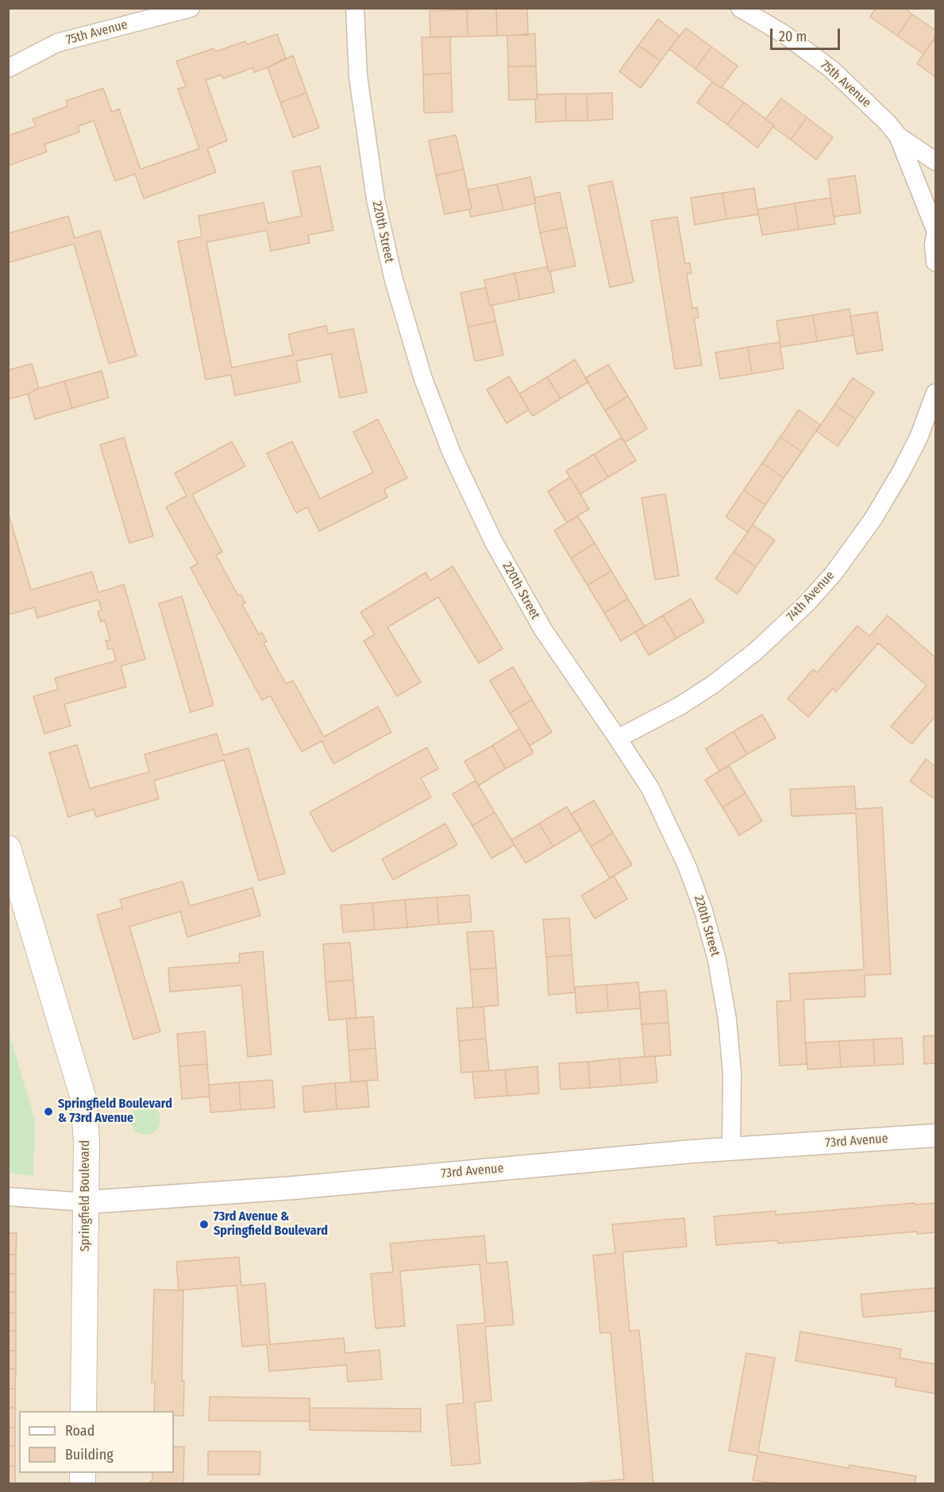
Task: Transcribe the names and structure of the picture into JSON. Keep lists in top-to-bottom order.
{
  "streets": {
    "main road": ["Springfield Boulevard"],
    "street": [
      "75th Avenue",
      "220th Street",
      "74th Avenue",
      "73rd Avenue"
    ]
  },
  "crossings": [
    ["220th Street", "74th Avenue"],
    ["220th Street", "73rd Avenue"],
    ["73rd Avenue", "Springfield Boulevard"]
  ],
  "places": ["Springfield Boulevard & 73rd Avenue", "73rd Avenue & Springfield Boulevard"],
  "legend": ["Road", "Building"],
  "scale_bar": "20 m"
}
